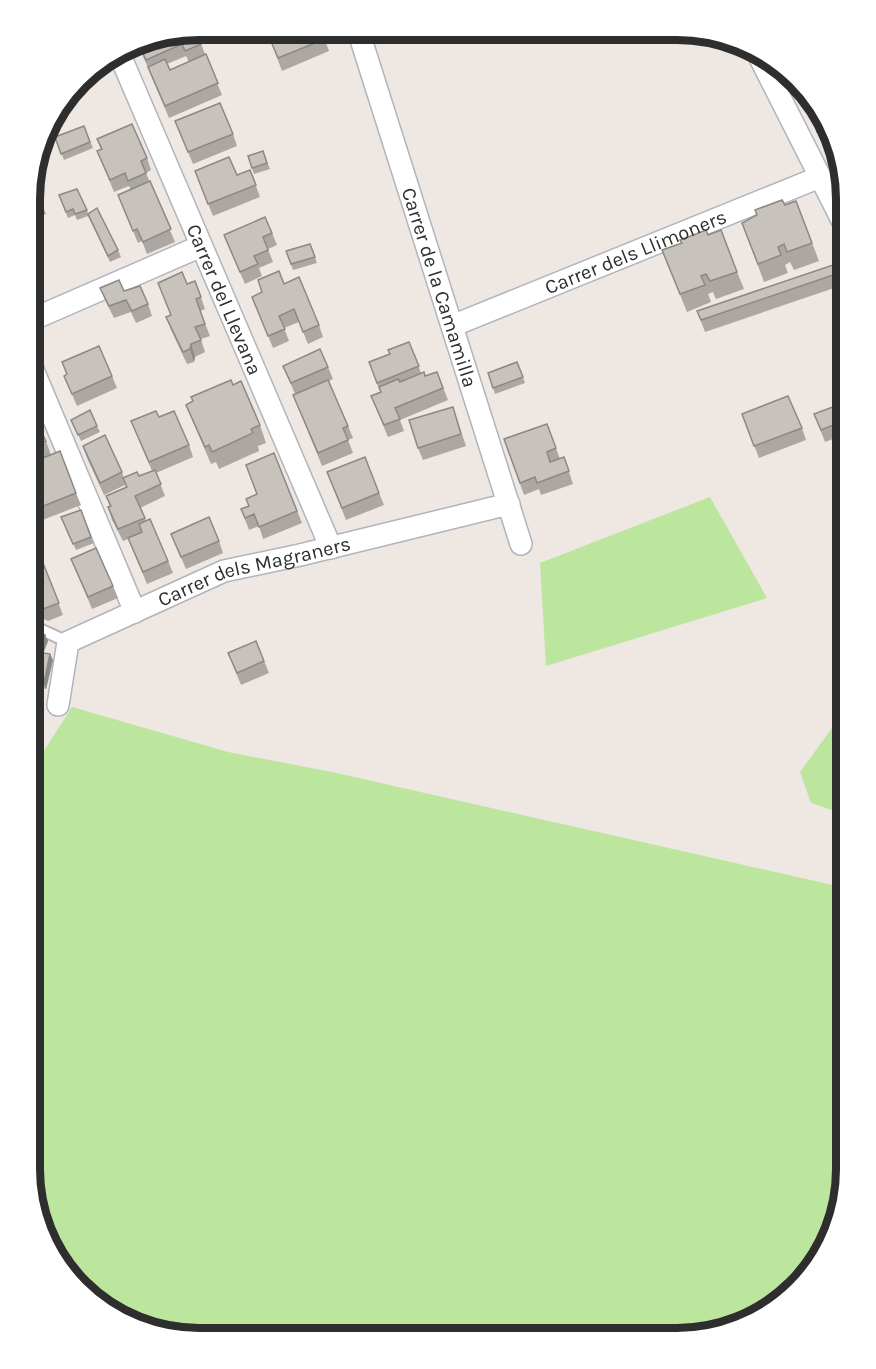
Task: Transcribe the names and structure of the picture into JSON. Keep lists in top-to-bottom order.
{
  "streets": {
    "street": [
      "Carrer dels Llimoners",
      "Carrer de la Camamilla",
      "Carrer del Llevana",
      "Carrer dels Magraners"
    ]
  },
  "crossings": [
    ["Carrer dels Llimoners", "Carrer de la Camamilla"],
    ["Carrer de la Camamilla", "Carrer dels Magraners"],
    ["Carrer del Llevana", "Carrer dels Magraners"]
  ]
}
